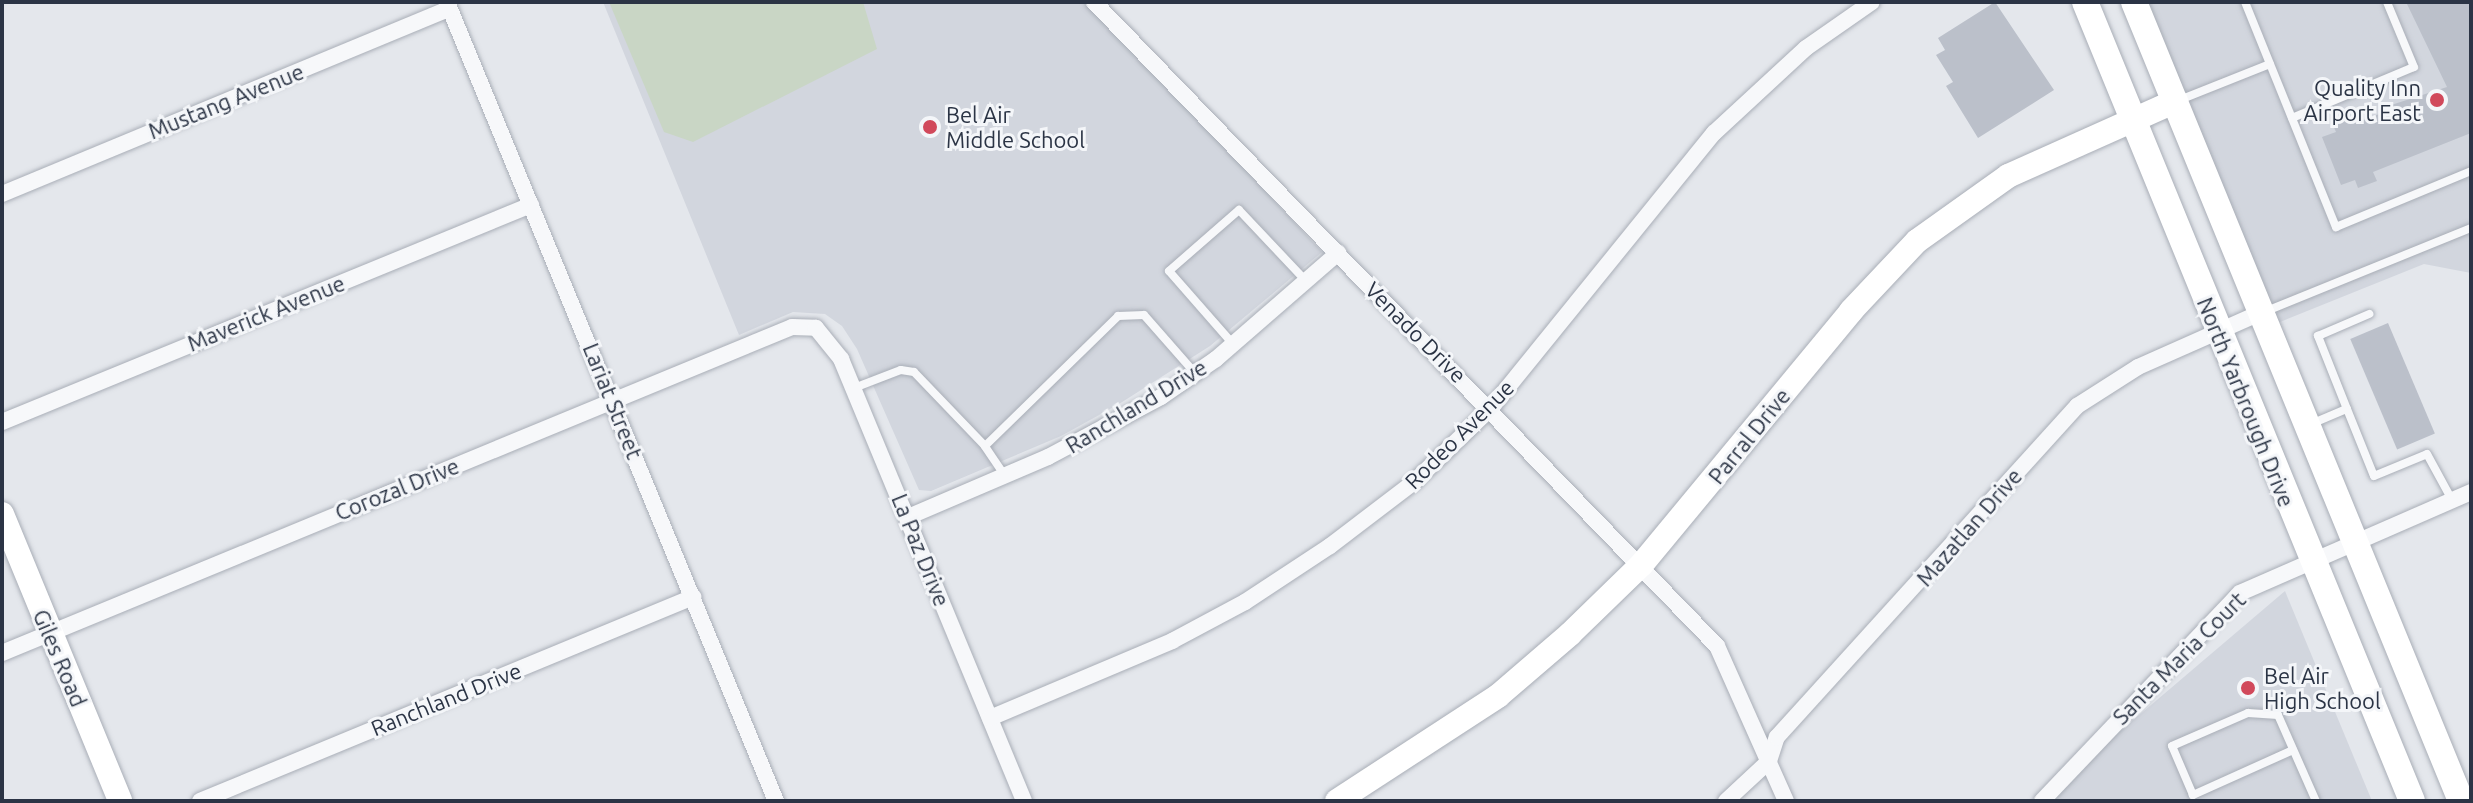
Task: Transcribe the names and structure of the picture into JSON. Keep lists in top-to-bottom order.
{
  "streets": {
    "main road": ["North Yarbrough Drive"],
    "street": [
      "Mustang Avenue",
      "Maverick Avenue",
      "Venado Drive",
      "Lariat Street",
      "Ranchland Drive",
      "Rodeo Avenue",
      "Parral Drive",
      "Corozal Drive",
      "Mazatlan Drive",
      "La Paz Drive",
      "Giles Road",
      "Santa Maria Court"
    ]
  },
  "crossings": [
    ["Mustang Avenue", "Lariat Street"],
    ["Maverick Avenue", "Lariat Street"],
    ["Venado Drive", "Ranchland Drive"],
    ["Venado Drive", "Rodeo Avenue"],
    ["Venado Drive", "Parral Drive"],
    ["Venado Drive", "Mazatlan Drive"],
    ["Lariat Street", "Ranchland Drive"],
    ["Lariat Street", "Corozal Drive"],
    ["North Yarbrough Drive", "Parral Drive"],
    ["North Yarbrough Drive", "Mazatlan Drive"],
    ["North Yarbrough Drive", "Santa Maria Court"],
    ["Ranchland Drive", "La Paz Drive"],
    ["Rodeo Avenue", "La Paz Drive"],
    ["Corozal Drive", "La Paz Drive"],
    ["Corozal Drive", "Giles Road"]
  ],
  "places": ["Quality Inn Airport East", "Bel Air Middle School", "Bel Air High School"]
}
